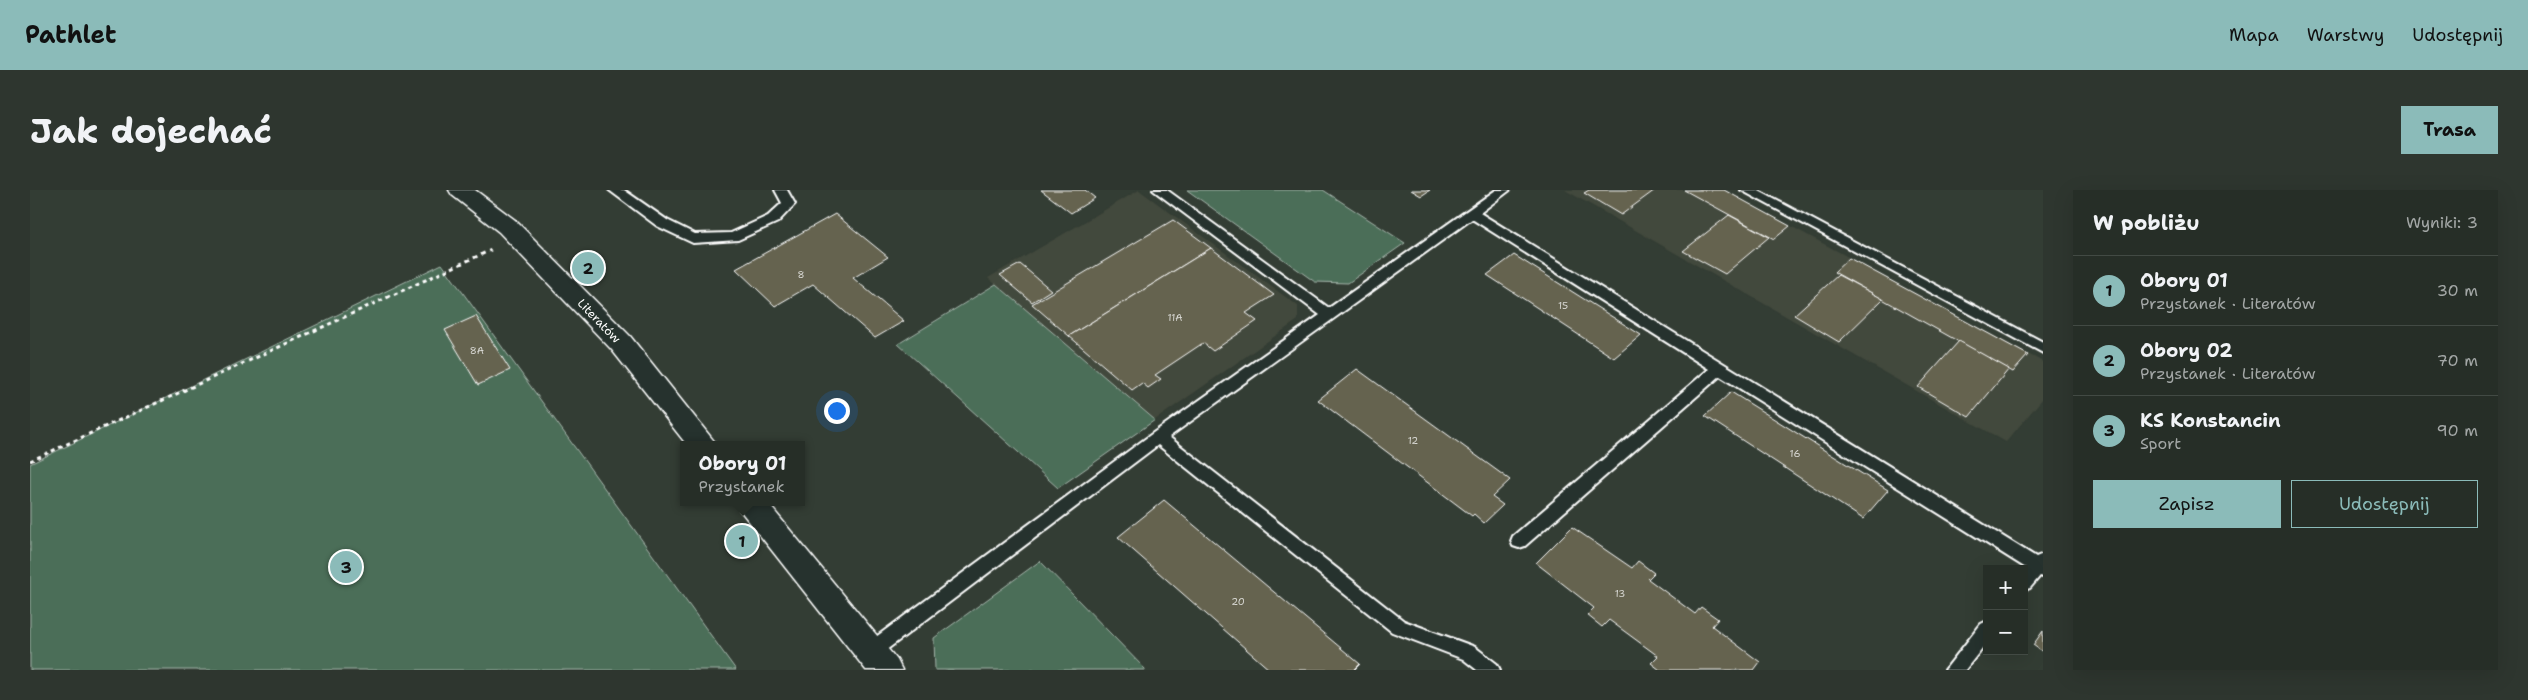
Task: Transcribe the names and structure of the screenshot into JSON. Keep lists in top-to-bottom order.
{
  "streets": {
    "street": ["Literatów"]
  },
  "house_numbers": [
    "8",
    "15",
    "11A",
    "8A",
    "12",
    "16",
    "13",
    "20"
  ],
  "page": {
    "header": "Pathlet",
    "nav": ["Mapa", "Warstwy", "Udostępnij"],
    "buttons": [
      "Trasa",
      ["Zapisz", "Udostępnij"]
    ],
    "title": "Jak dojechać",
    "heading": ["W pobliżu", "Wyniki: 3"],
    "pins": ["2", "1", "3"],
    "list": [
      {
        "mark": "1",
        "name": "Obory 01",
        "note": "Przystanek · Literatów",
        "value": "30 m"
      },
      {
        "mark": "2",
        "name": "Obory 02",
        "note": "Przystanek · Literatów",
        "value": "70 m"
      },
      {
        "mark": "3",
        "name": "KS Konstancin",
        "note": "Sport",
        "value": "90 m"
      }
    ],
    "popup": ["Obory 01", "Przystanek"],
    "map_buttons": ["+", "−"]
  }
}
